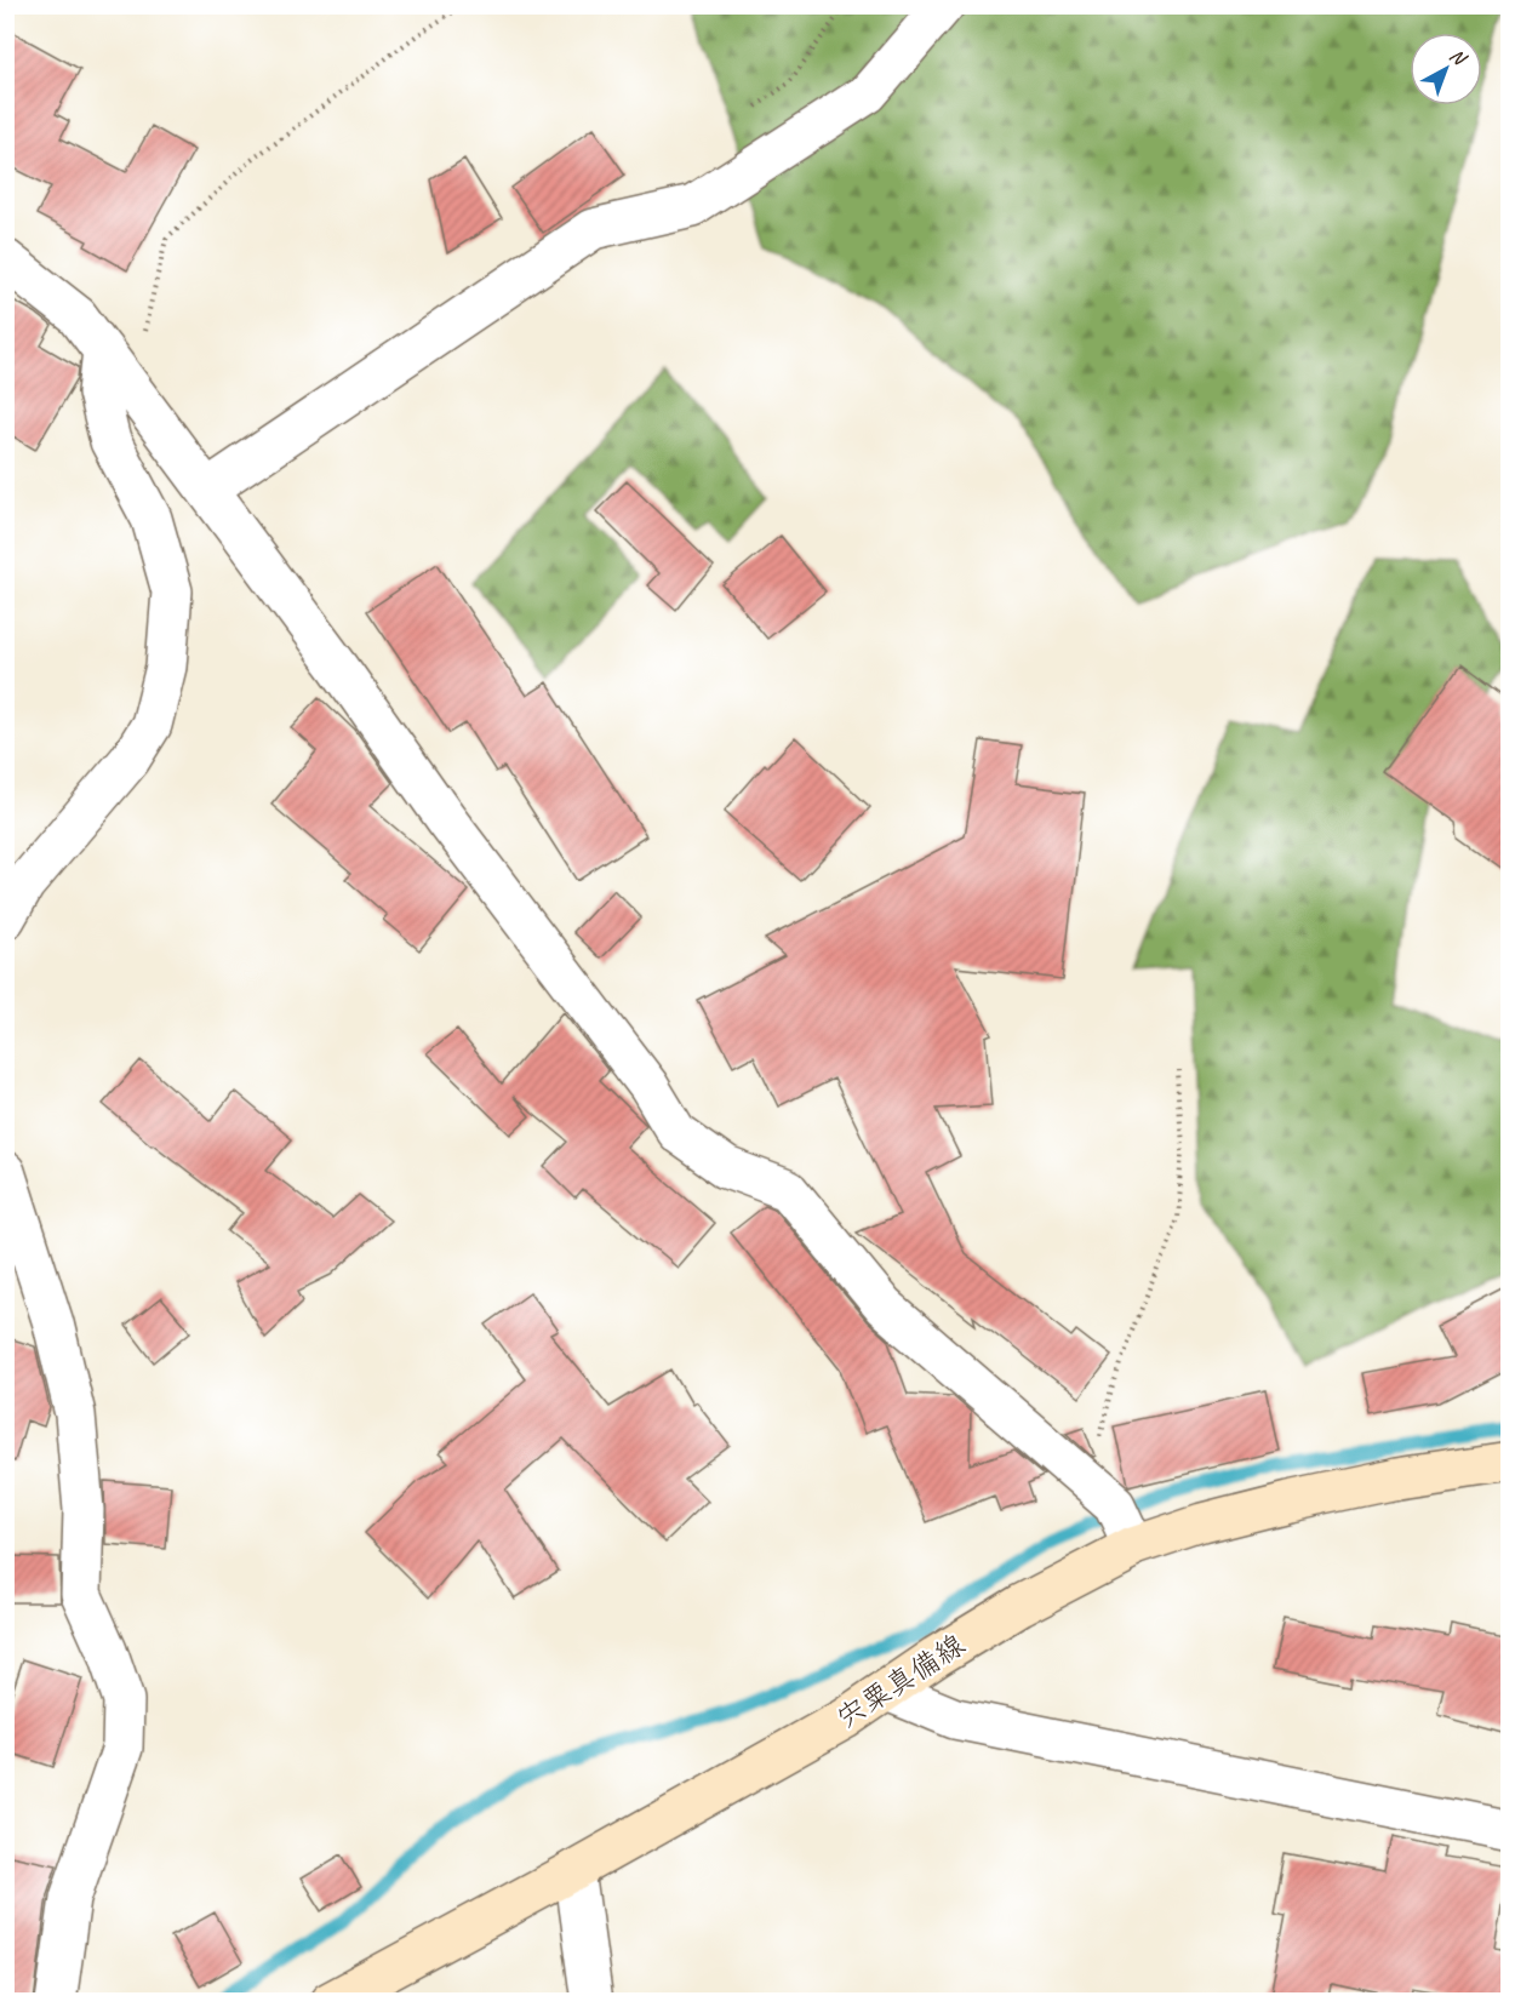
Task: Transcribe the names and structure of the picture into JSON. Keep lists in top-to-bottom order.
{
  "streets": {
    "main road": ["宍粟真備線"]
  },
  "north": "top right"
}
